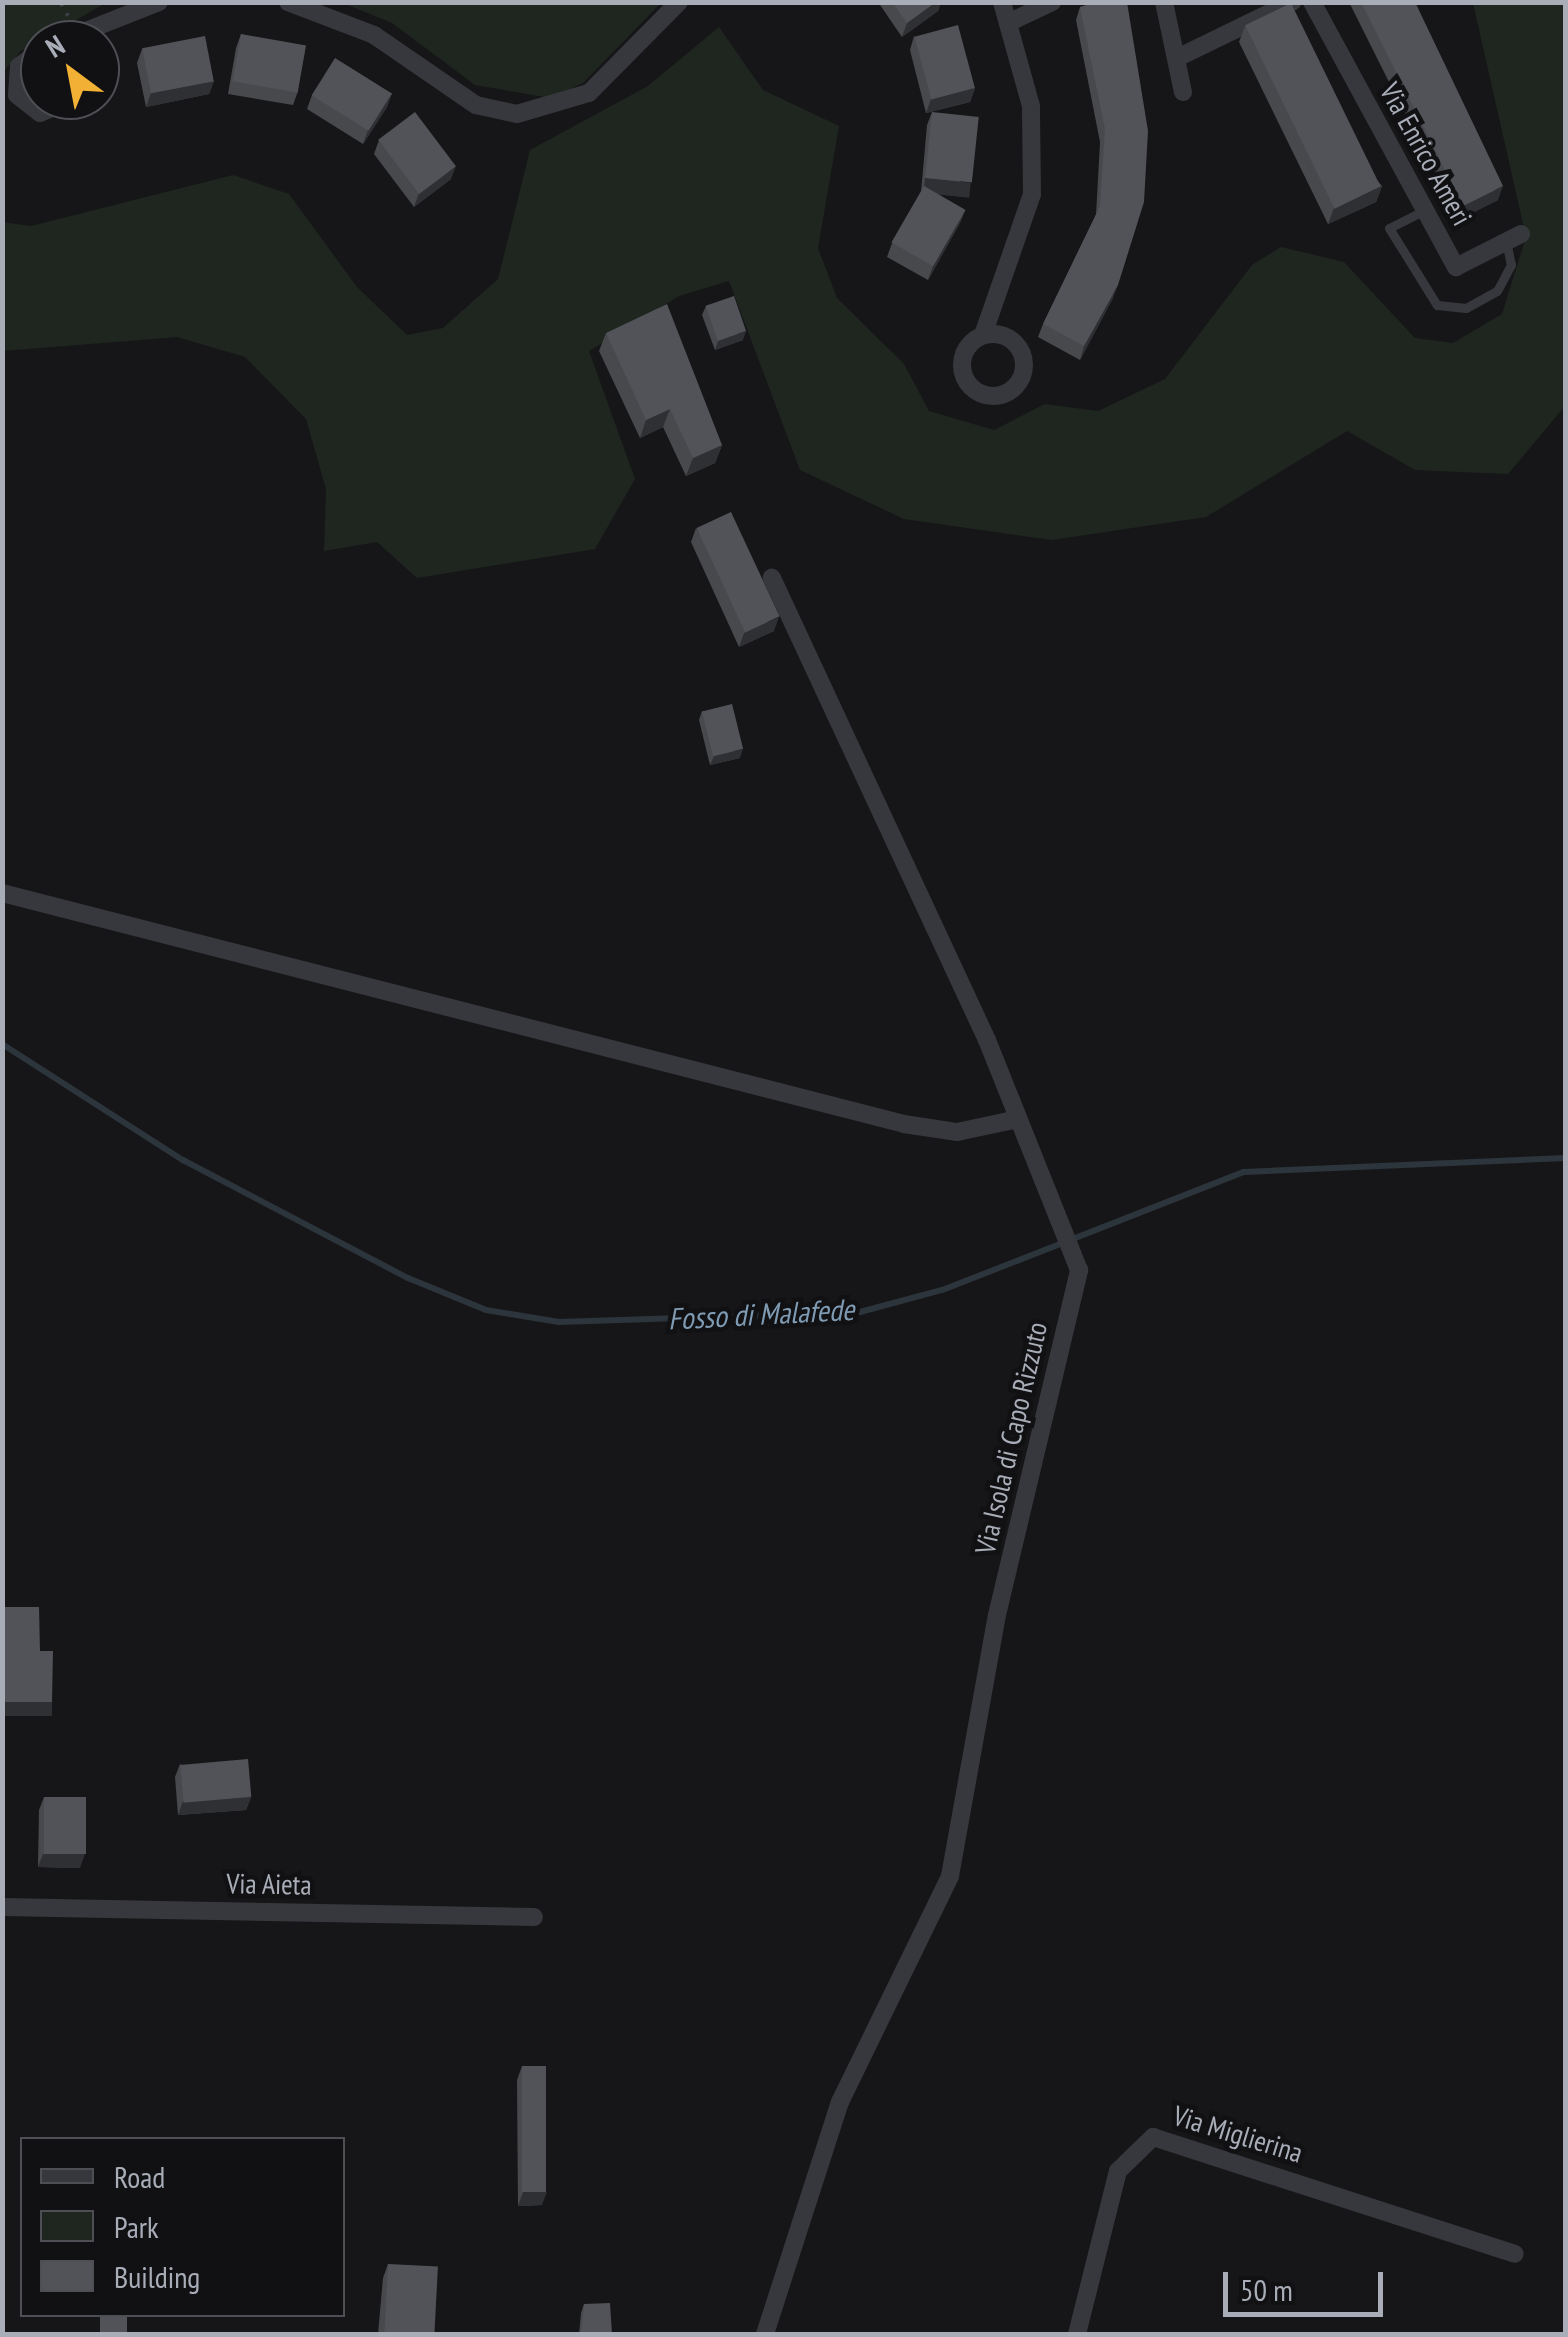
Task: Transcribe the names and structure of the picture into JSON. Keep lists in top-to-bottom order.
{
  "streets": {
    "street": [
      "Via Enrico Ameri",
      "Via Isola di Capo Rizzuto",
      "Via Aieta",
      "Via Miglierina"
    ]
  },
  "water": ["Fosso di Malafede"],
  "legend": ["Road", "Park", "Building"],
  "scale_bar": "50 m",
  "north": "top left"
}
